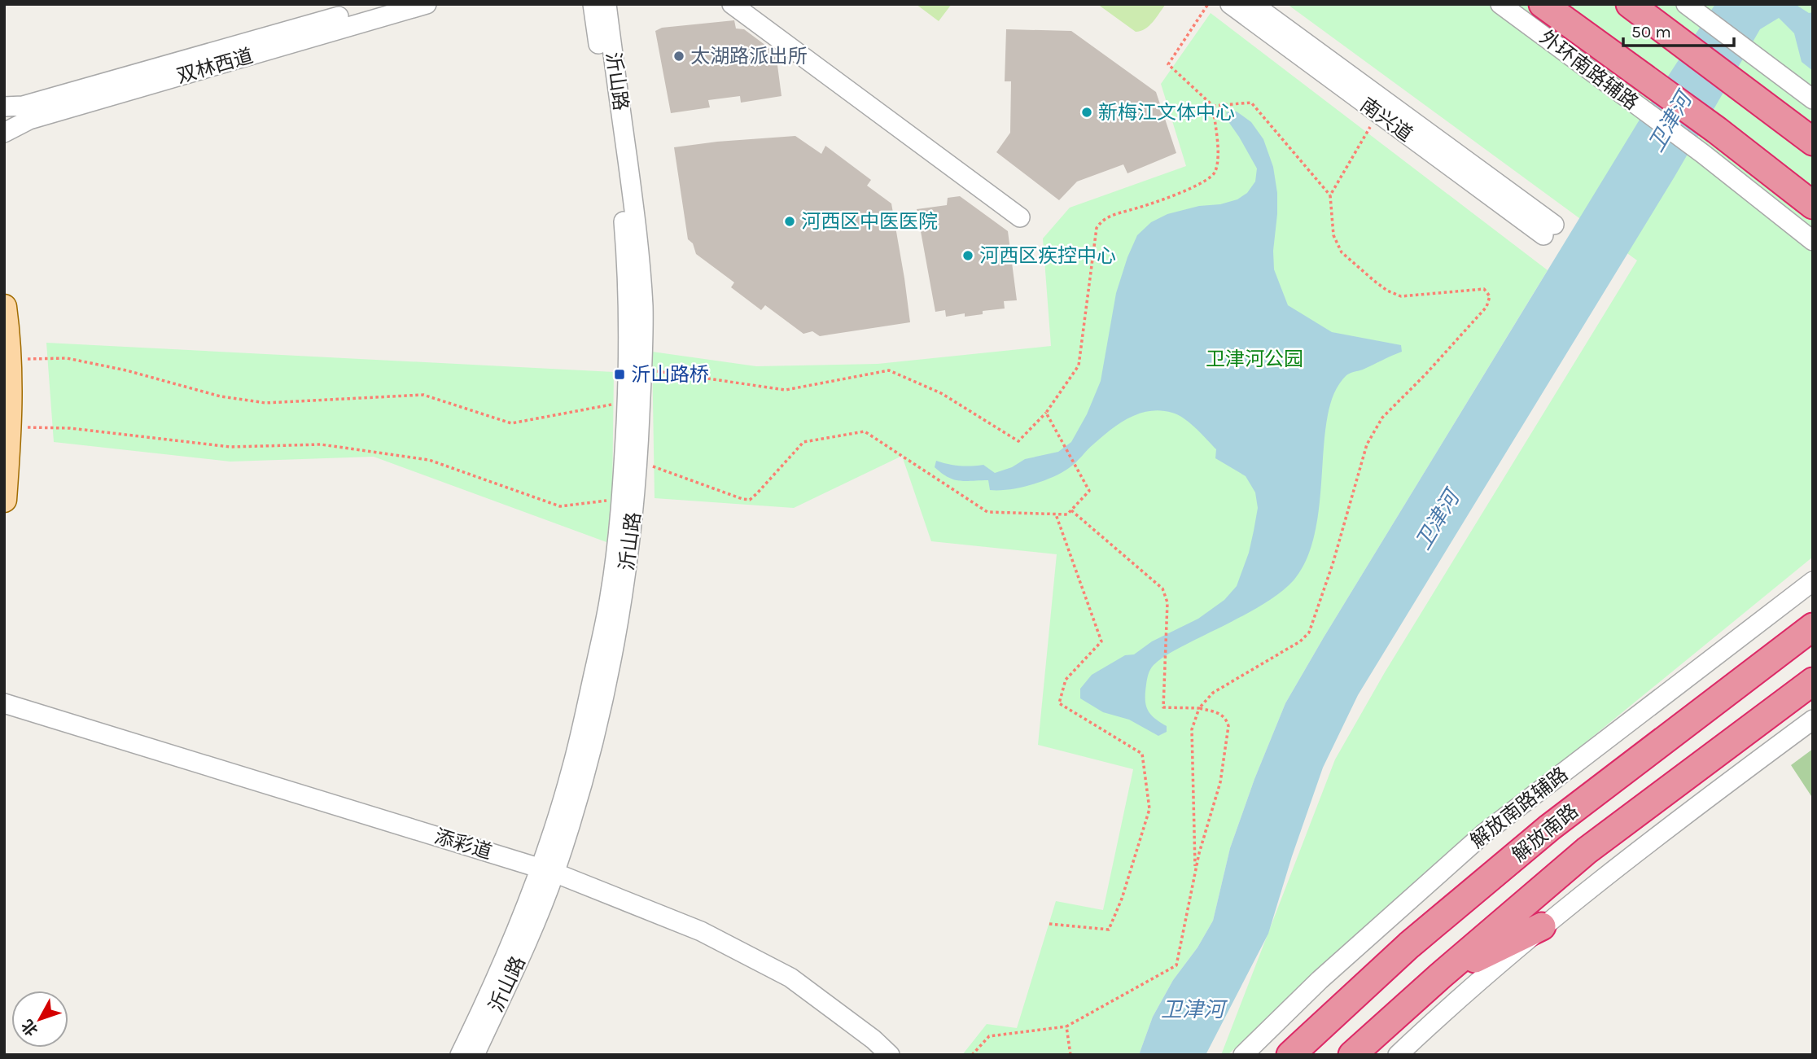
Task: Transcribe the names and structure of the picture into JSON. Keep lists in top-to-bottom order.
{
  "streets": {
    "highway": ["解放南路"],
    "street": [
      "双林西道",
      "外环南路辅路",
      "沂山路",
      "南兴道",
      "解放南路辅路",
      "添彩道"
    ]
  },
  "crossings": [
    ["沂山路", "添彩道"]
  ],
  "water": ["卫津河"],
  "parks": ["卫津河公园"],
  "places": {
    "other": [
      "太湖路派出所",
      "新梅江文体中心",
      "河西区中医医院",
      "河西区疾控中心"
    ],
    "transit": ["沂山路桥"]
  },
  "scale_bar": "50 m",
  "north": "bottom left"
}
